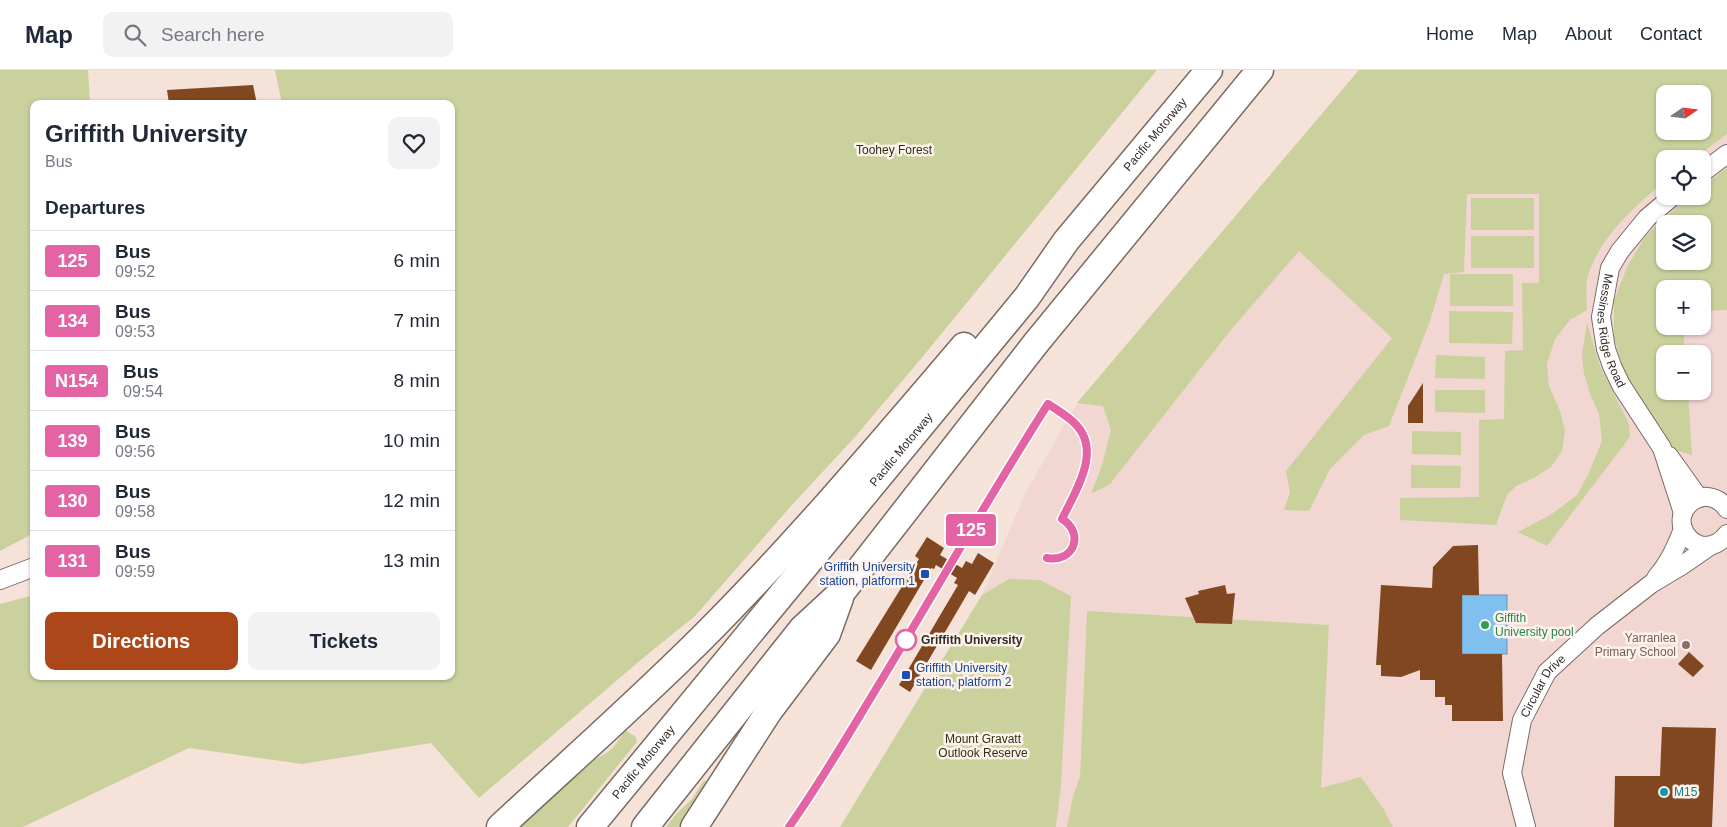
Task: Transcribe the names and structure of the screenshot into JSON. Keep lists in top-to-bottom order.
{
  "streets": {
    "highway": ["Pacific Motorway"],
    "street": ["Messines Ridge Road", "Circular Drive"]
  },
  "crossings": [
    ["Messines Ridge Road", "Circular Drive"]
  ],
  "parks": ["Toohey Forest", "Mount Gravatt Outlook Reserve"],
  "places": {
    "transit": ["Griffith University station, platform 1", "Griffith University station, platform 2"],
    "other": [
      "Giffith University pool",
      "Griffith University",
      "Yarranlea Primary School",
      "M15"
    ]
  },
  "lines": ["bus line 125"],
  "north": "right",
  "page": {
    "header": "Map",
    "search": "Search here",
    "nav": [
      "Home",
      "Map",
      "About",
      "Contact"
    ],
    "on_map": "125",
    "map_buttons": ["+", "−"],
    "heading": [
      ["Griffith University", "Bus"],
      "Departures"
    ],
    "list": [
      {
        "mark": "125",
        "name": "Bus",
        "note": "09:52",
        "value": "6 min"
      },
      {
        "mark": "134",
        "name": "Bus",
        "note": "09:53",
        "value": "7 min"
      },
      {
        "mark": "N154",
        "name": "Bus",
        "note": "09:54",
        "value": "8 min"
      },
      {
        "mark": "139",
        "name": "Bus",
        "note": "09:56",
        "value": "10 min"
      },
      {
        "mark": "130",
        "name": "Bus",
        "note": "09:58",
        "value": "12 min"
      },
      {
        "mark": "131",
        "name": "Bus",
        "note": "09:59",
        "value": "13 min"
      }
    ],
    "buttons": ["Directions", "Tickets"]
  }
}
